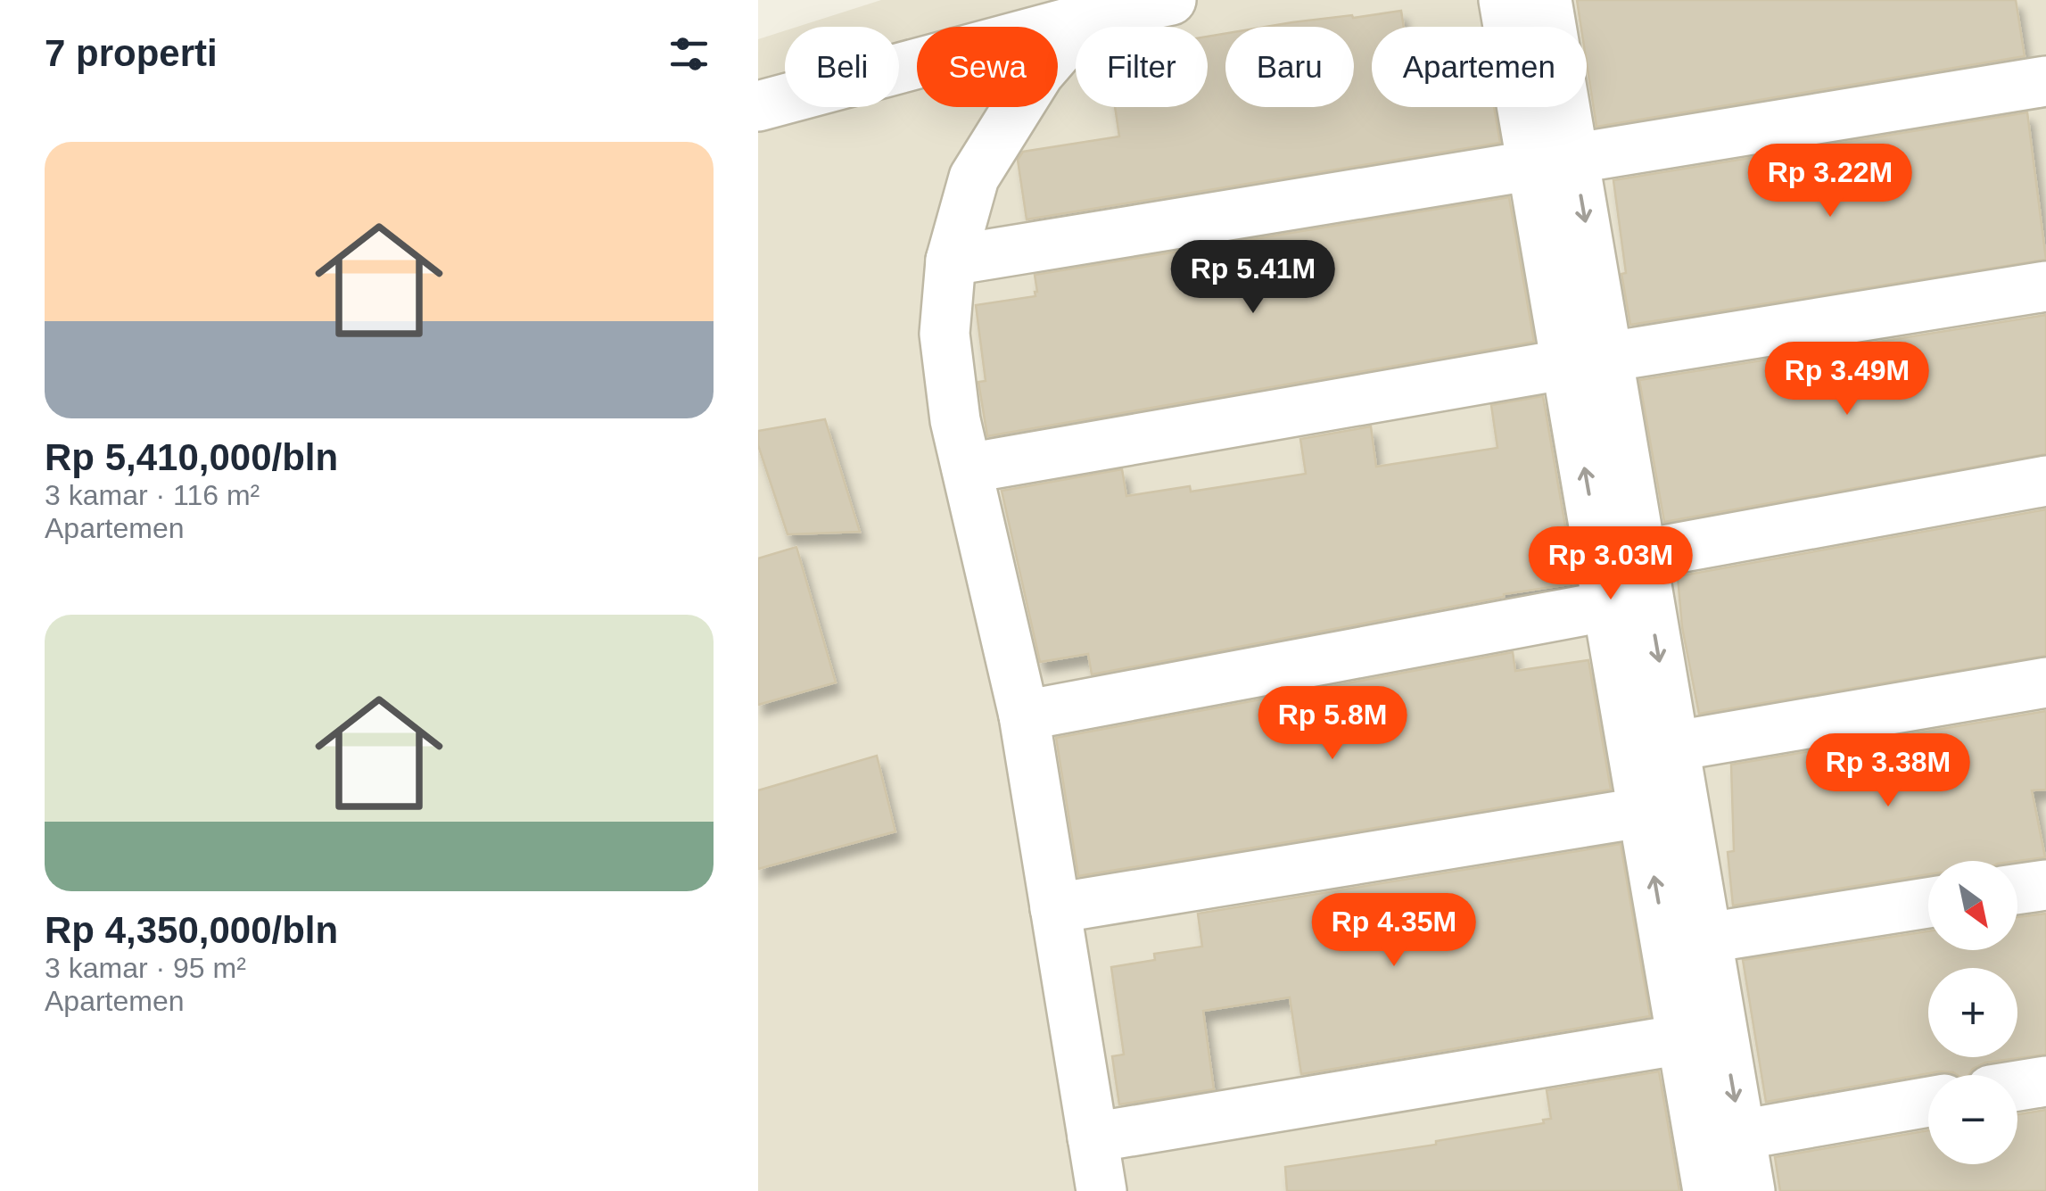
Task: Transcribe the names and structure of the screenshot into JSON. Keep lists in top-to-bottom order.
{
  "north": "bottom right",
  "page": {
    "heading": "7 properti",
    "chip": [
      "Beli",
      "Sewa",
      "Filter",
      "Baru",
      "Apartemen"
    ],
    "list": [
      {
        "name": "Rp 5,410,000/bln",
        "note": "3 kamar · 116 m² · Apartemen"
      },
      {
        "name": "Rp 4,350,000/bln",
        "note": "3 kamar · 95 m² · Apartemen"
      }
    ],
    "price": [
      "Rp 3.22M",
      "Rp 5.41M",
      "Rp 3.49M",
      "Rp 3.03M",
      "Rp 5.8M",
      "Rp 3.38M",
      "Rp 4.35M"
    ],
    "map_buttons": ["+", "−"]
  }
}
